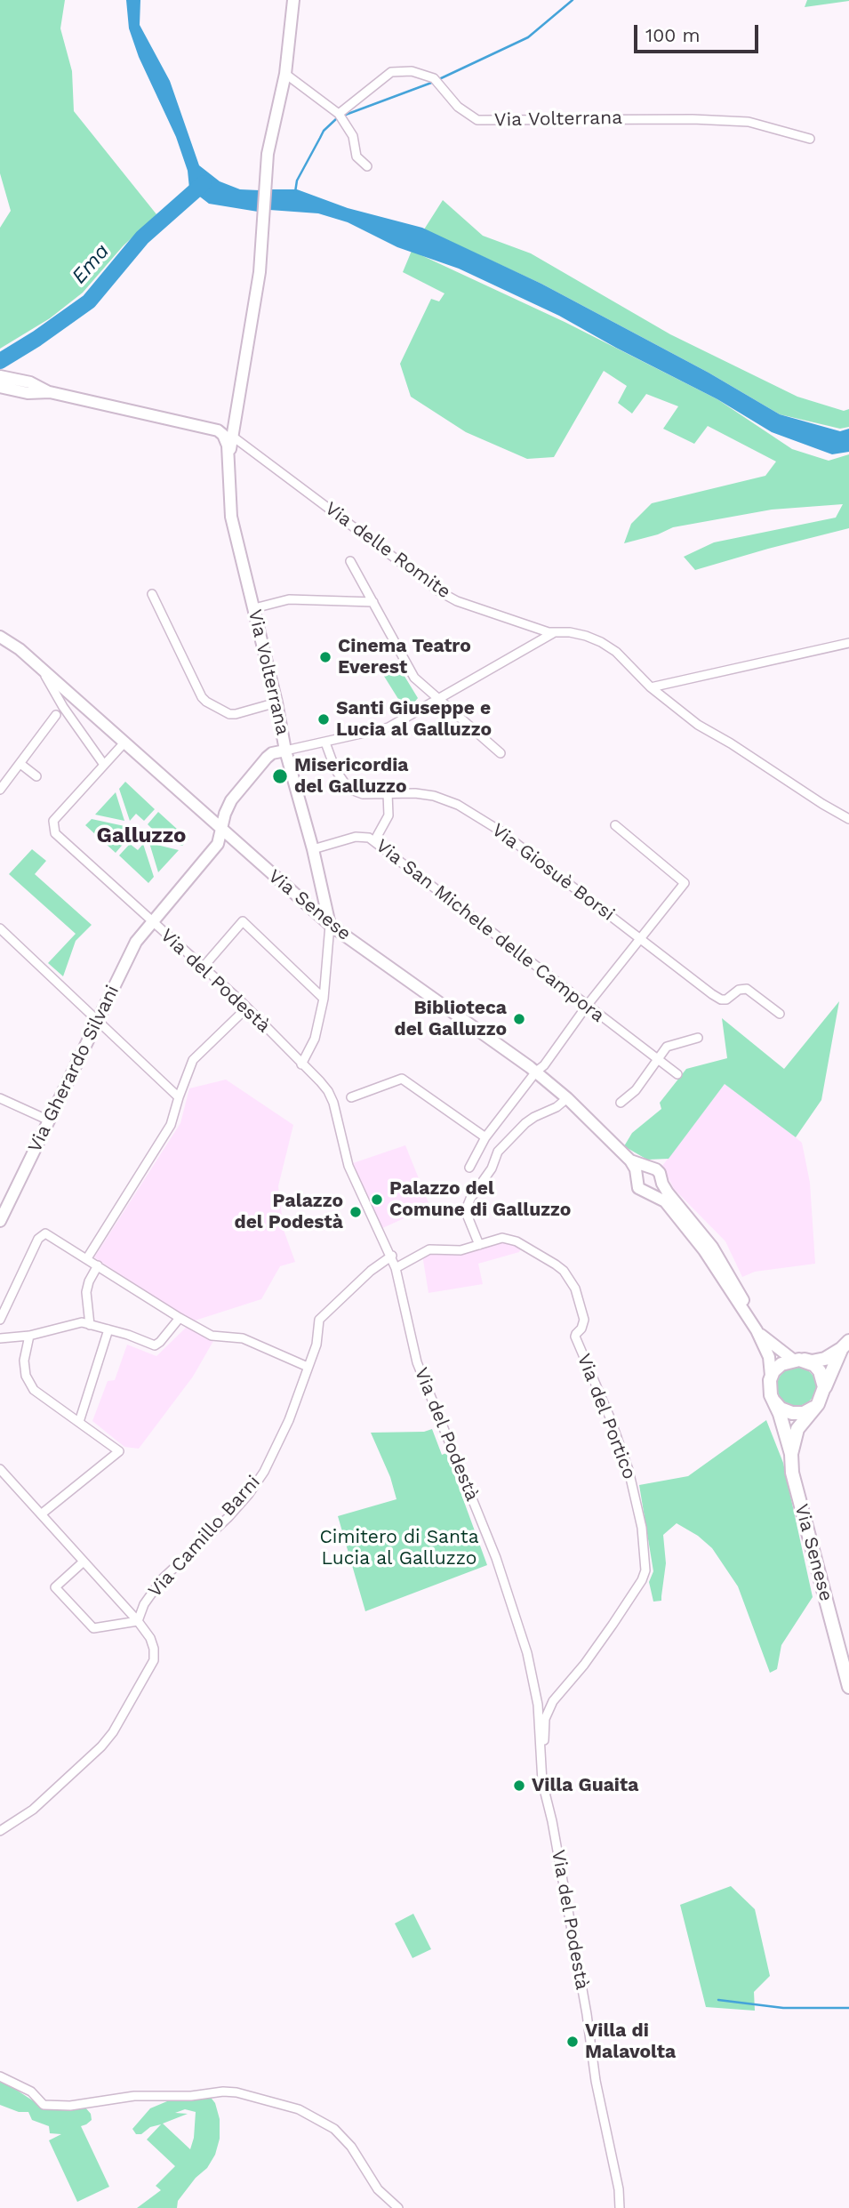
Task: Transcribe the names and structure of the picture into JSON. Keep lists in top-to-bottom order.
{
  "streets": {
    "main road": ["Via Volterrana", "Via Senese", "Via Gherardo Silvani"],
    "street": [
      "Via delle Romite",
      "Via Giosuè Borsi",
      "Via San Michele delle Campora",
      "Via del Podestà",
      "Via del Portico",
      "Via Camillo Barni"
    ]
  },
  "crossings": [
    ["Via Volterrana", "Via delle Romite"],
    ["Via Volterrana", "Via Senese"],
    ["Via Volterrana", "Via San Michele delle Campora"],
    ["Via Volterrana", "Via Gherardo Silvani"],
    ["Via Senese", "Via Gherardo Silvani"],
    ["Via del Podestà", "Via Gherardo Silvani"],
    ["Via del Podestà", "Via del Portico"],
    ["Via del Podestà", "Via Camillo Barni"]
  ],
  "districts": ["Galluzzo"],
  "water": ["Ema"],
  "parks": ["Cimitero di Santa Lucia al Galluzzo"],
  "places": [
    "Cinema Teatro Everest",
    "Santi Giuseppe e Lucia al Galluzzo",
    "Misericordia del Galluzzo",
    "Biblioteca del Galluzzo",
    "Palazzo del Comune di Galluzzo",
    "Palazzo del Podestà",
    "Villa Guaita",
    "Villa di Malavolta"
  ],
  "scale_bar": "100 m"
}
